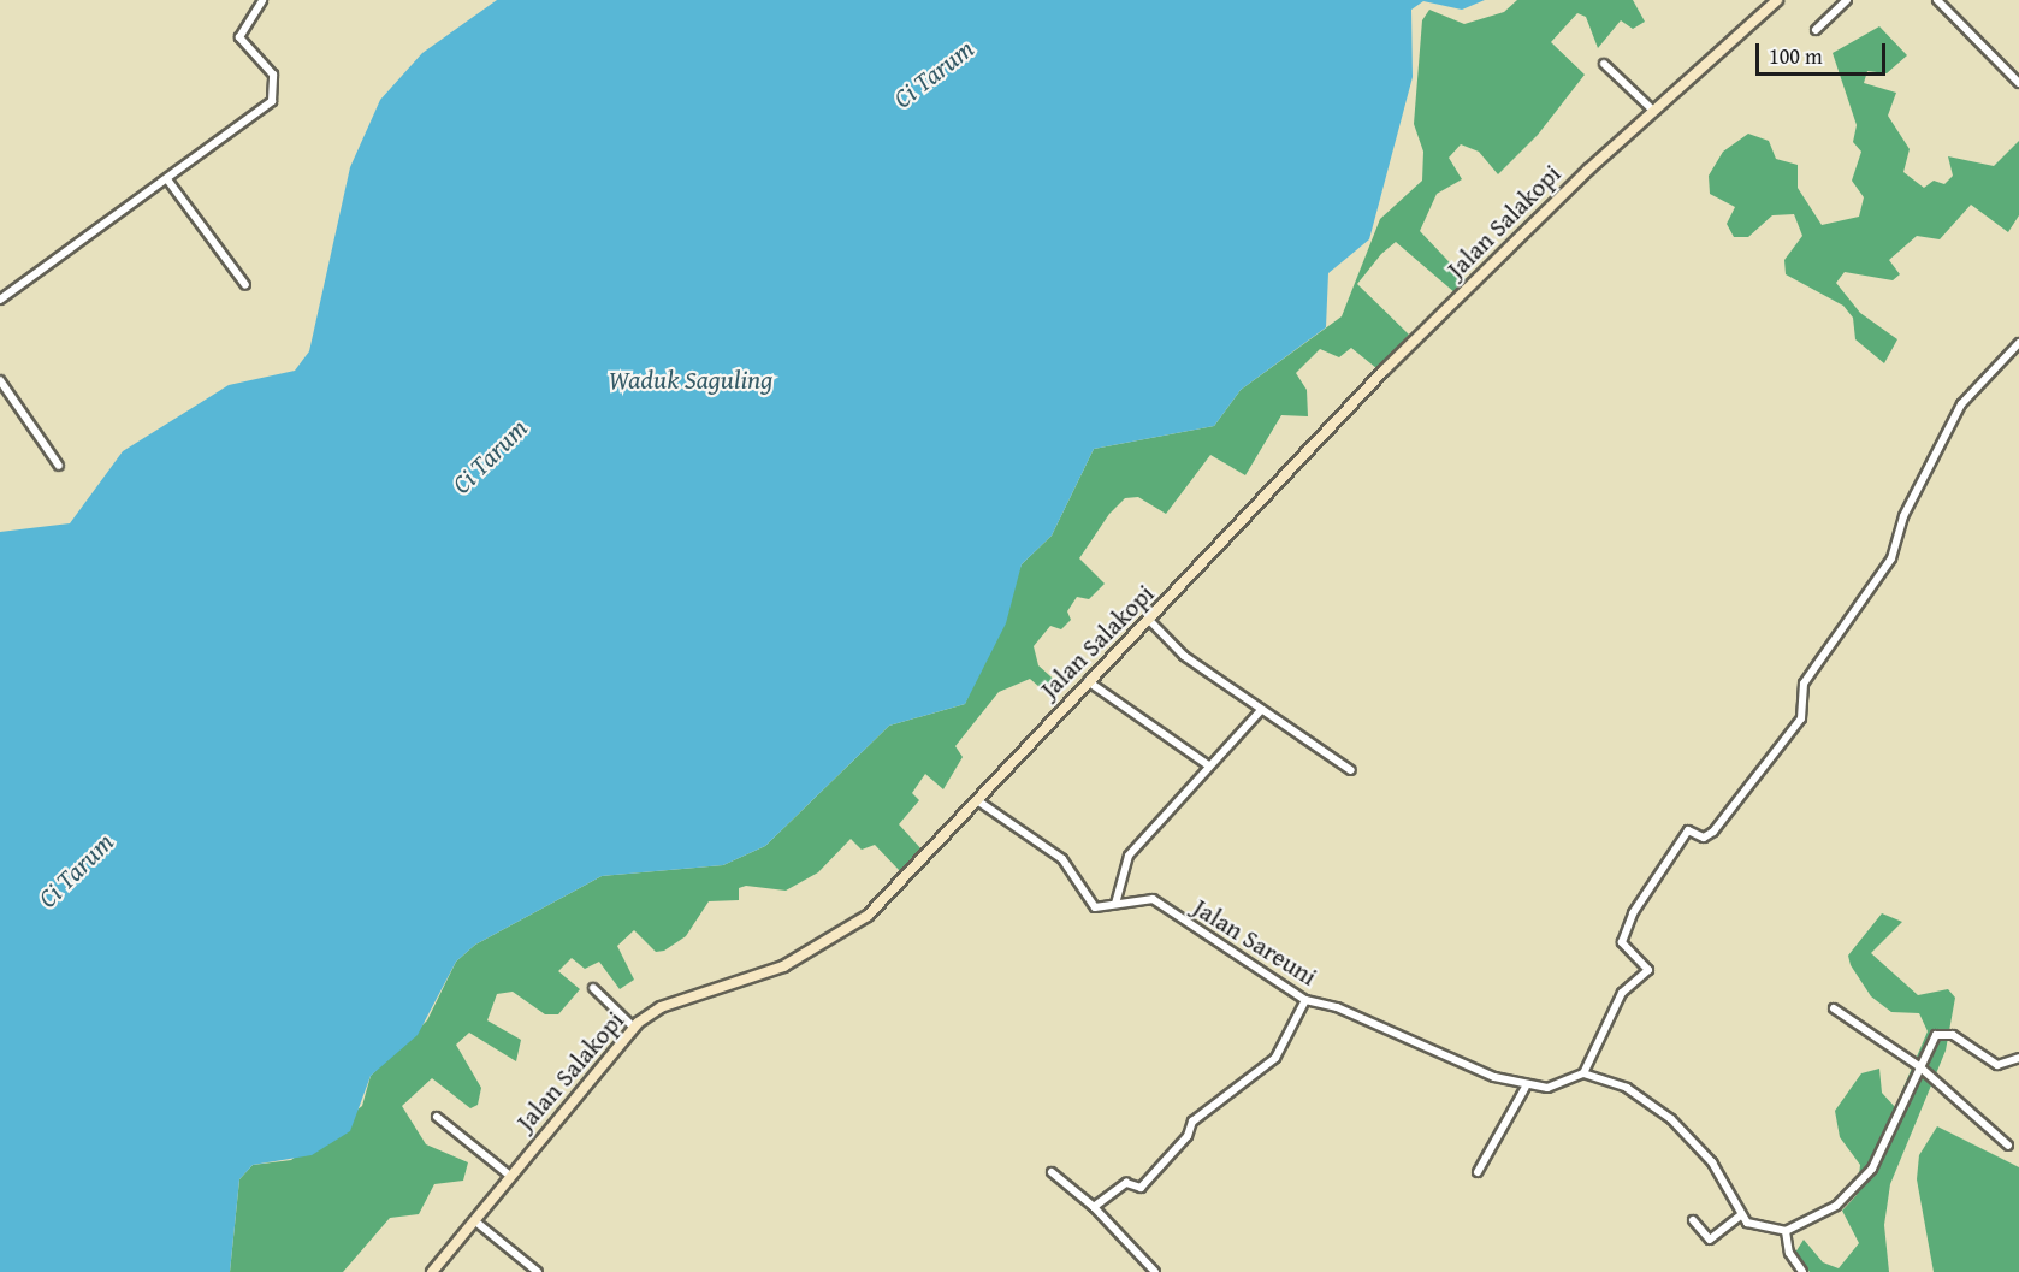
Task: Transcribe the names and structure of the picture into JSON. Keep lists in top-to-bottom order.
{
  "streets": {
    "street": ["Jalan Salakopi", "Jalan Sareuni"]
  },
  "crossings": [
    ["Jalan Salakopi", "Jalan Sareuni"]
  ],
  "water": ["Ci Tarum", "Waduk Saguling"],
  "scale_bar": "100 m"
}
